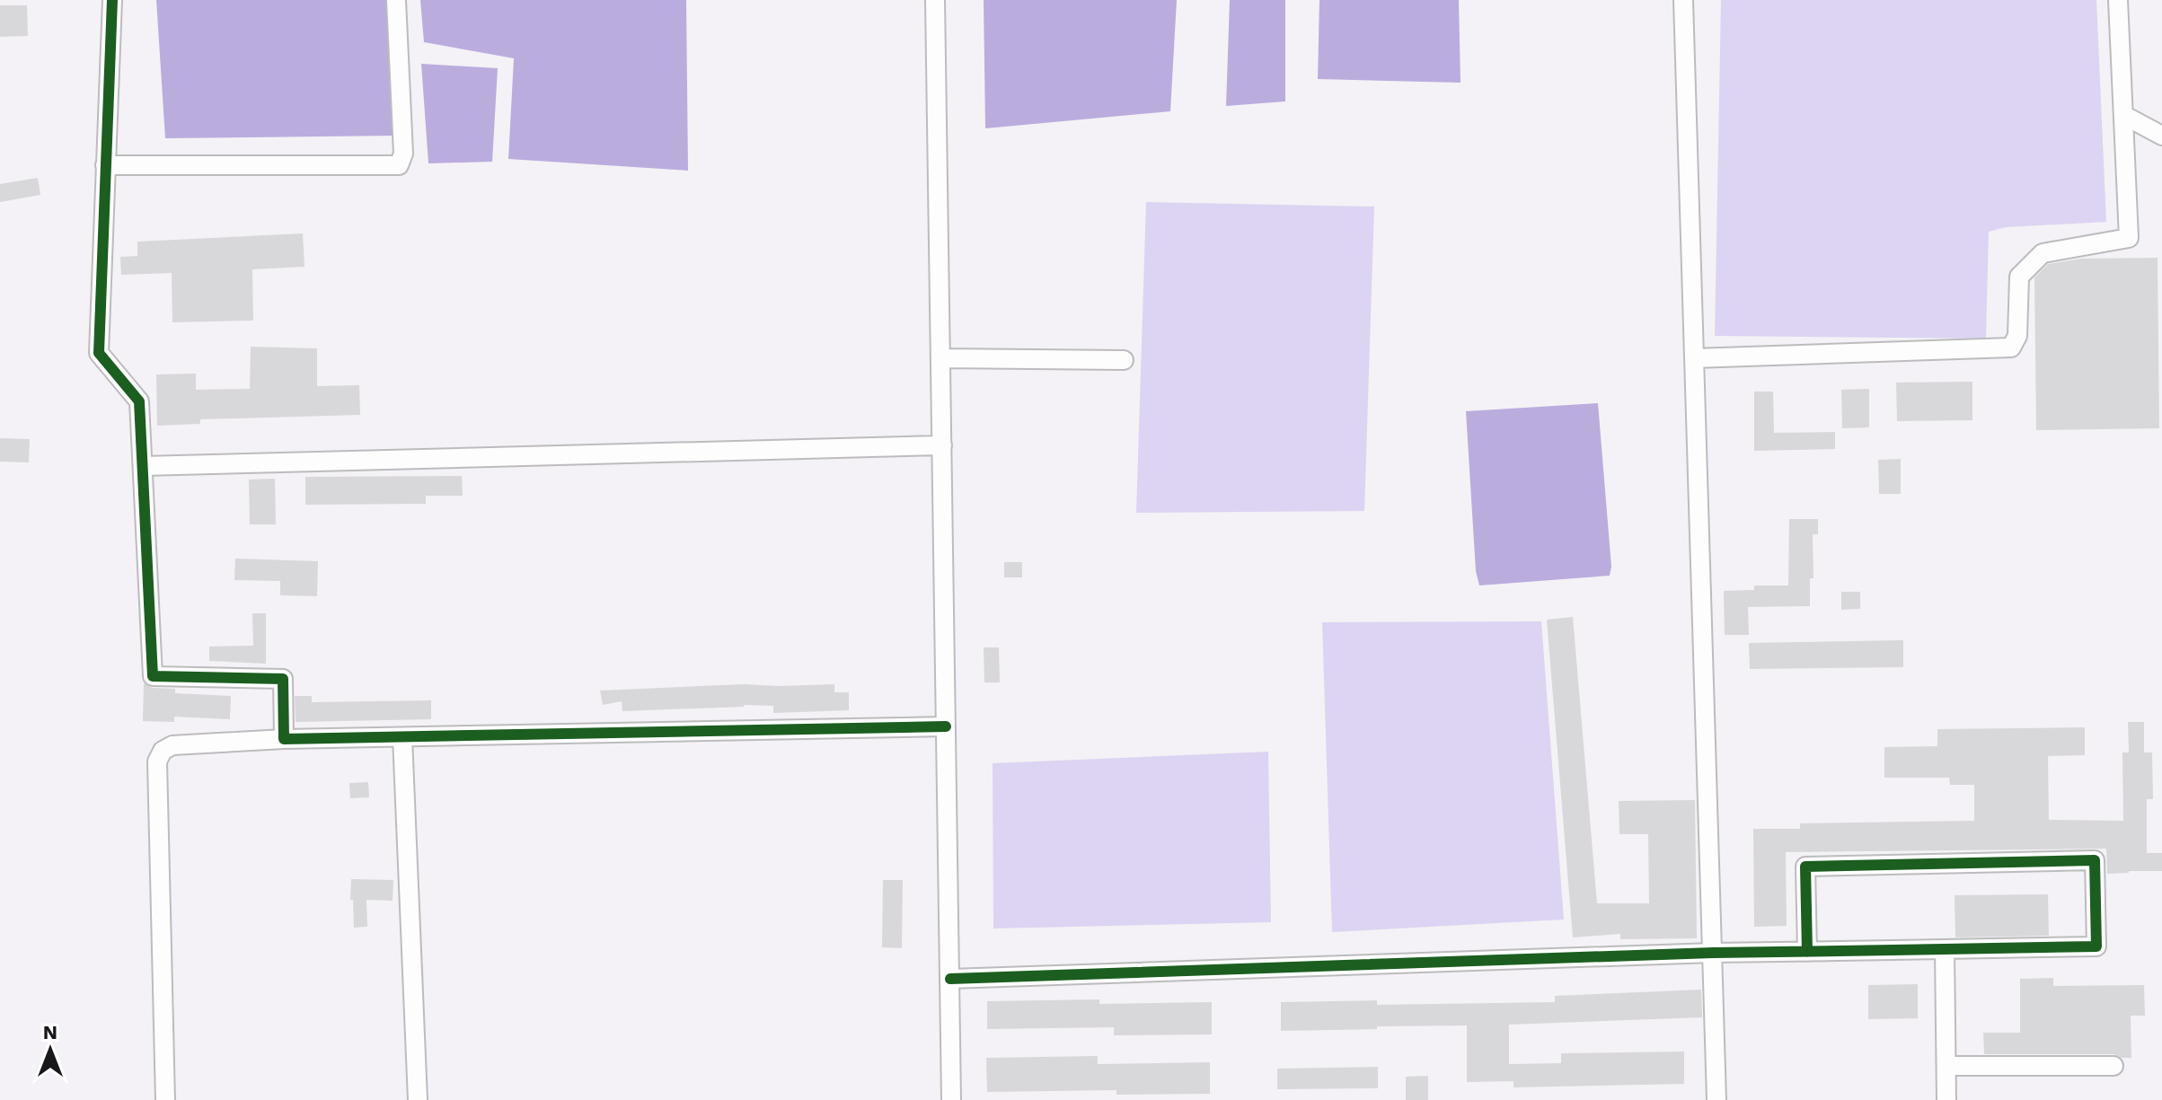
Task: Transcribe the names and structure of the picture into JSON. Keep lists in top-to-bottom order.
{
  "north": "top"
}
